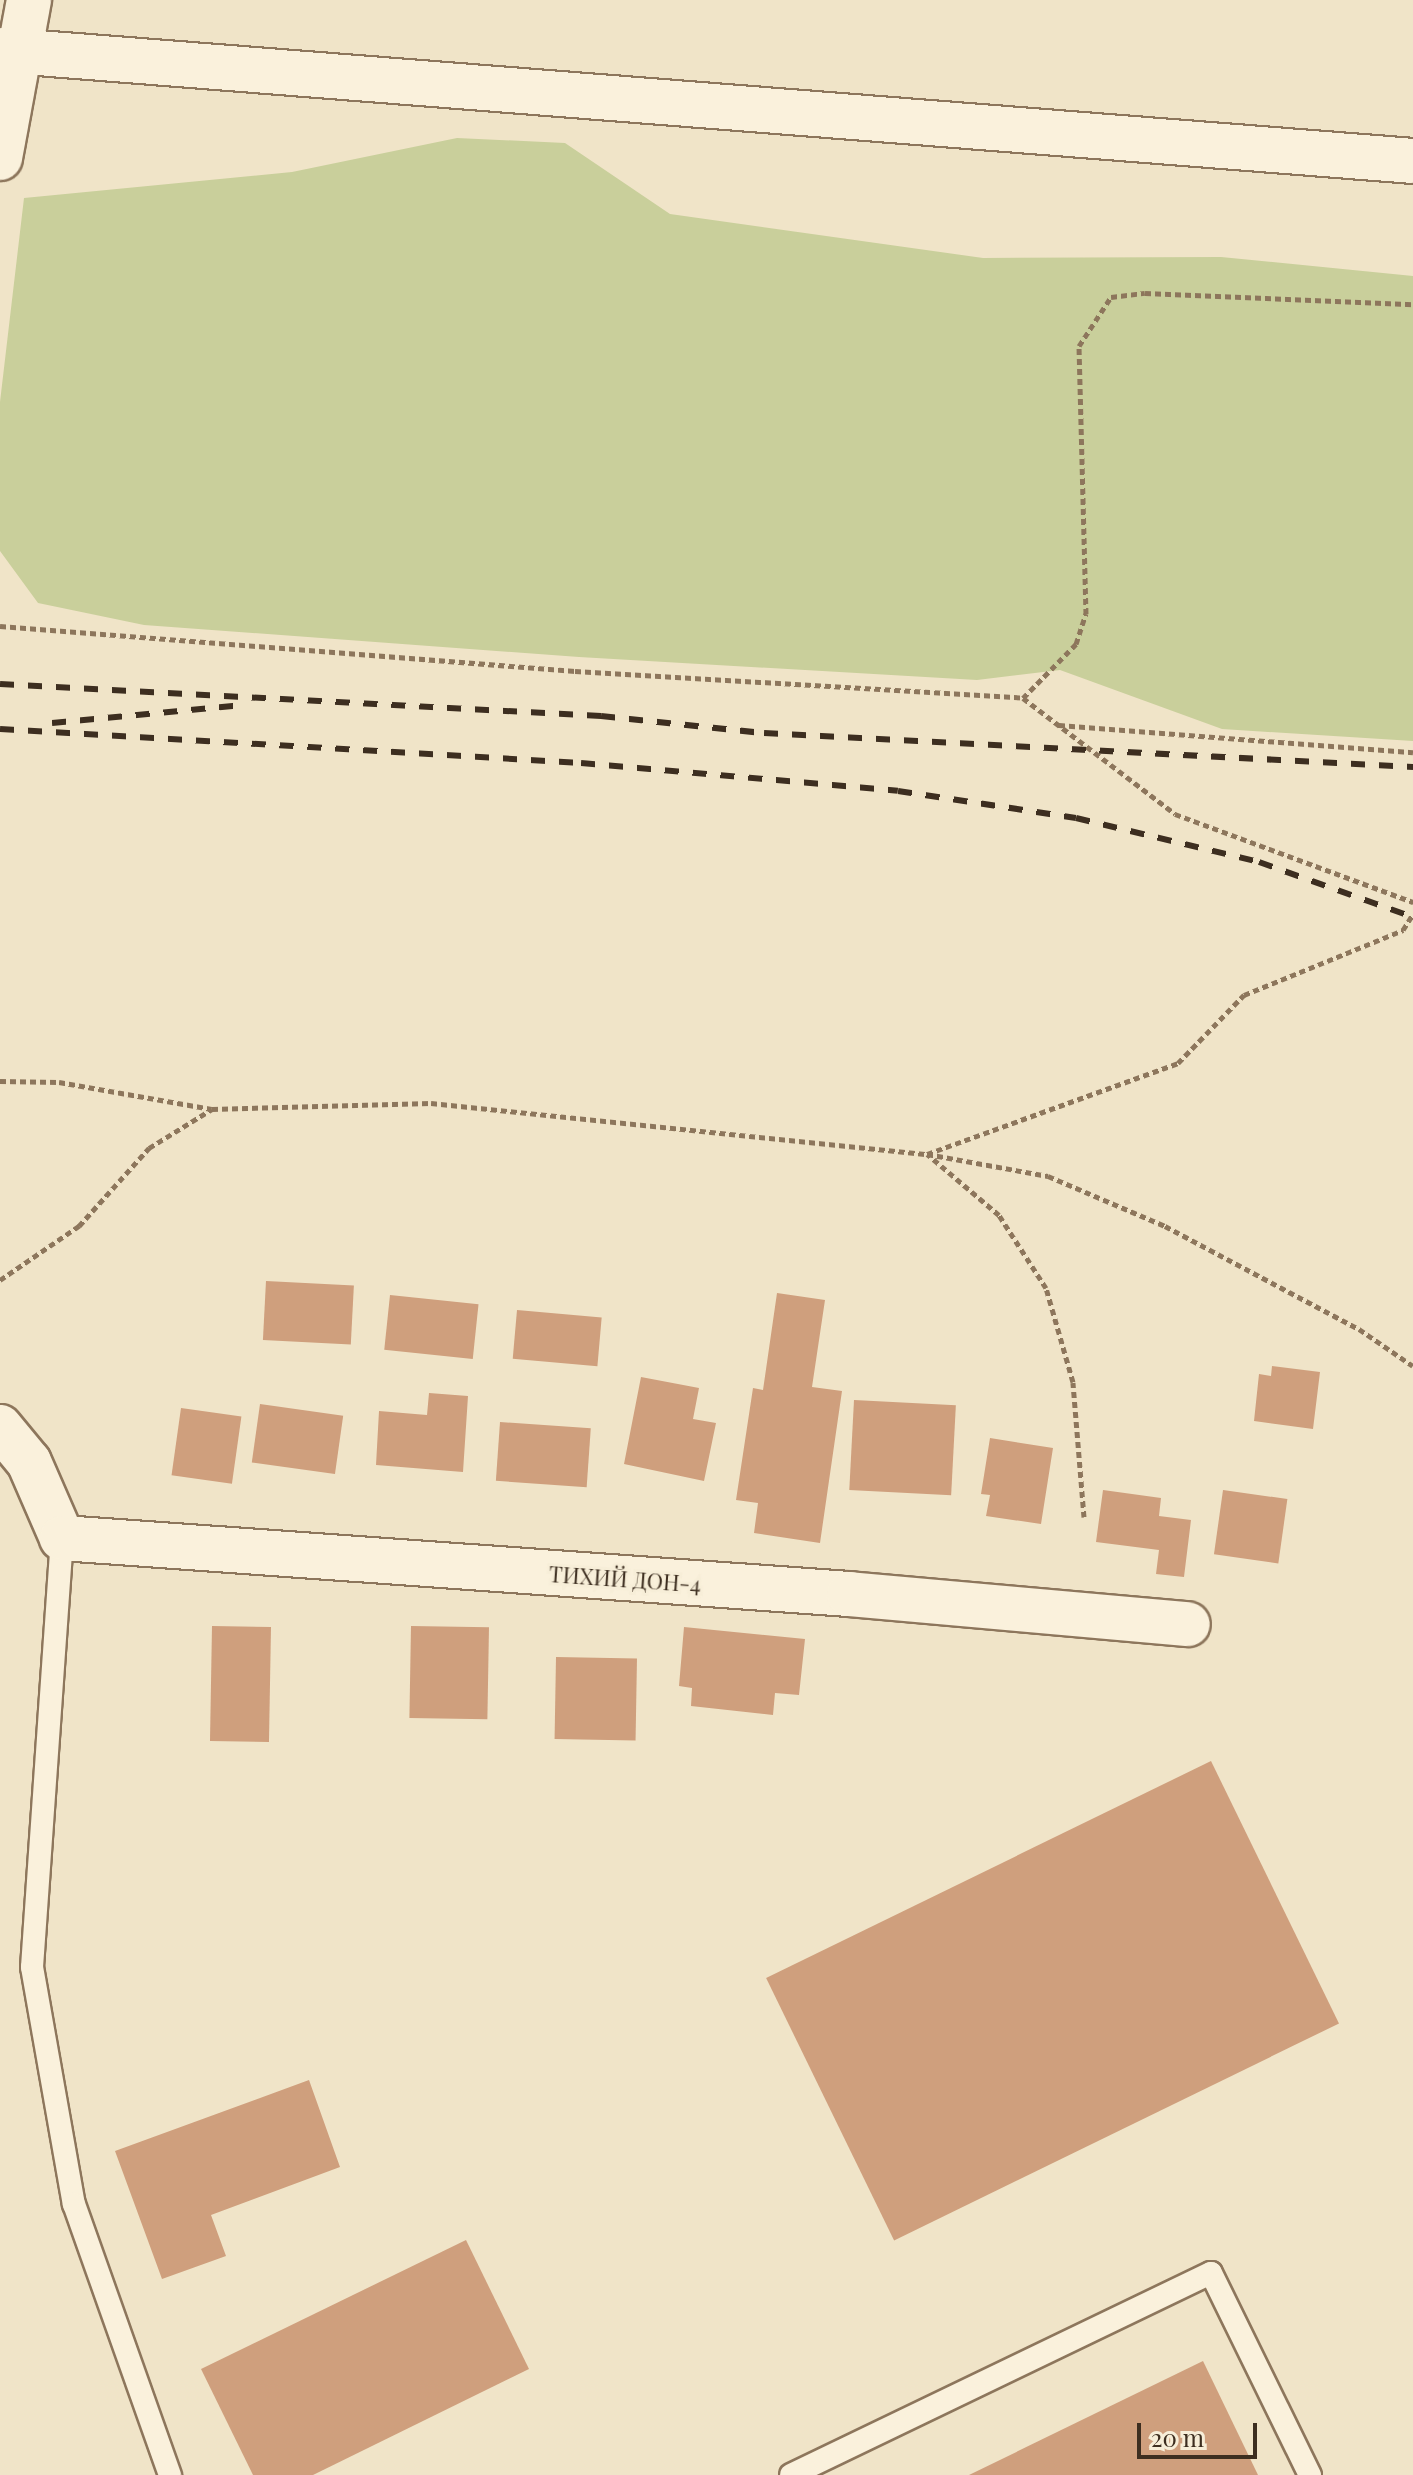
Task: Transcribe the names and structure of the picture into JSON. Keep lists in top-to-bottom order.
{
  "streets": {
    "street": ["ТИХИЙ ДОН-4"]
  },
  "scale_bar": "20 m"
}
